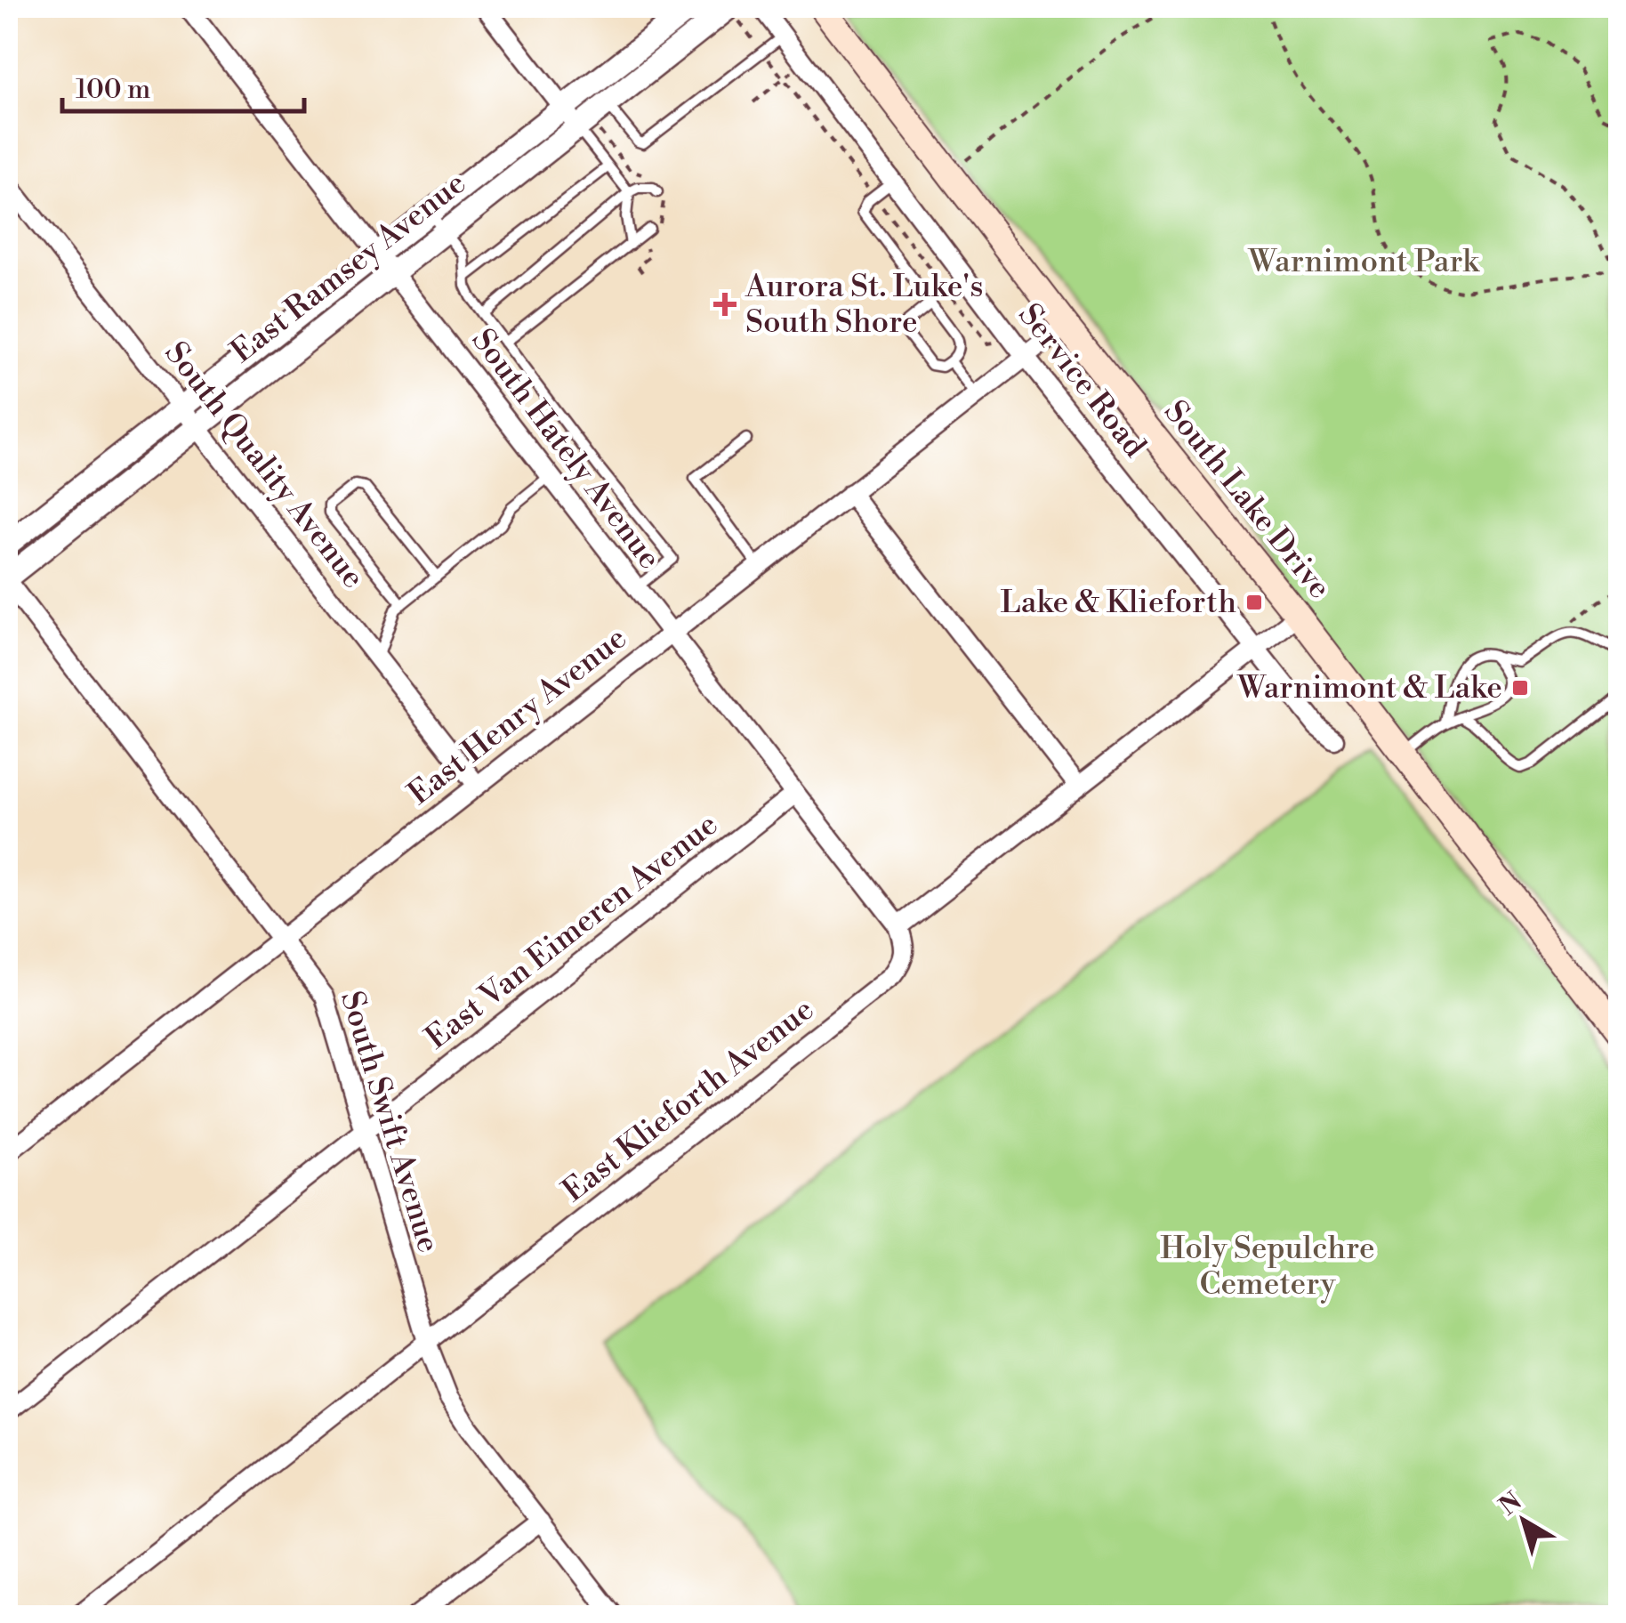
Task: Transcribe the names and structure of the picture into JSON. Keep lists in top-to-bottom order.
{
  "streets": {
    "main road": ["South Lake Drive"],
    "street": [
      "East Ramsey Avenue",
      "Service Road",
      "South Hately Avenue",
      "South Quality Avenue",
      "East Henry Avenue",
      "East Van Eimeren Avenue",
      "East Klieforth Avenue",
      "South Swift Avenue"
    ]
  },
  "crossings": [
    ["East Ramsey Avenue", "South Hately Avenue"],
    ["East Ramsey Avenue", "South Quality Avenue"],
    ["East Ramsey Avenue", "South Swift Avenue"],
    ["Service Road", "East Henry Avenue"],
    ["South Hately Avenue", "East Henry Avenue"],
    ["South Hately Avenue", "East Van Eimeren Avenue"],
    ["South Hately Avenue", "East Klieforth Avenue"],
    ["South Quality Avenue", "East Henry Avenue"],
    ["South Lake Drive", "East Henry Avenue"],
    ["East Henry Avenue", "South Swift Avenue"],
    ["East Van Eimeren Avenue", "South Swift Avenue"],
    ["East Klieforth Avenue", "South Swift Avenue"]
  ],
  "parks": ["Warnimont Park", "Holy Sepulchre Cemetery"],
  "places": {
    "health": ["Aurora St. Luke's South Shore"],
    "transit": ["Lake & Klieforth", "Warnimont & Lake"]
  },
  "scale_bar": "100 m",
  "north": "top left"
}
